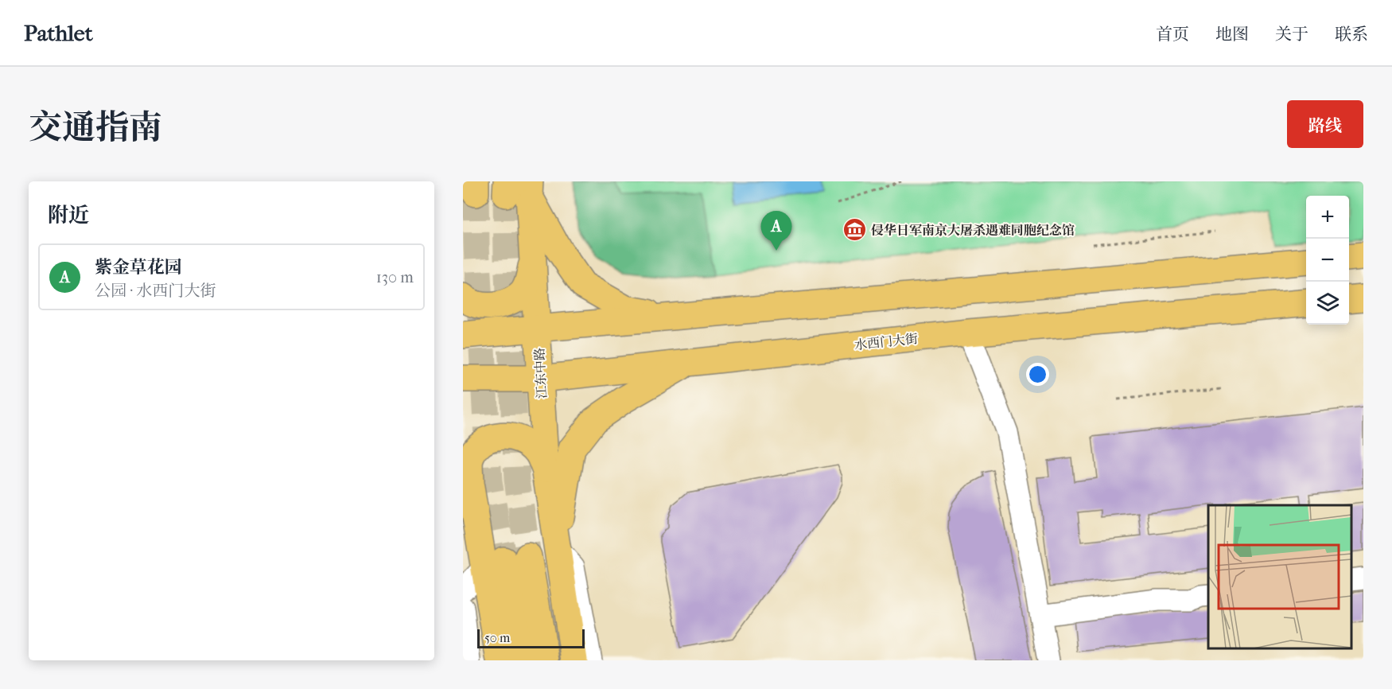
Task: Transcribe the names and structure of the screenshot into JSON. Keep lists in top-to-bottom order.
{
  "streets": {
    "main road": ["水西门大街", "江东中路"]
  },
  "crossings": [
    ["水西门大街", "江东中路"]
  ],
  "places": {
    "museum": ["侵华日军南京大屠杀遇难同胞纪念馆"]
  },
  "scale_bar": "50 m",
  "page": {
    "header": "Pathlet",
    "nav": [
      "首页",
      "地图",
      "关于",
      "联系"
    ],
    "title": "交通指南",
    "buttons": "路线",
    "heading": "附近",
    "map_buttons": ["+", "−"],
    "pins": "A",
    "list": [
      {
        "mark": "A",
        "name": "紫金草花园",
        "note": "公园 · 水西门大街",
        "value": "130 m"
      }
    ],
    "scale": "50 m"
  }
}
